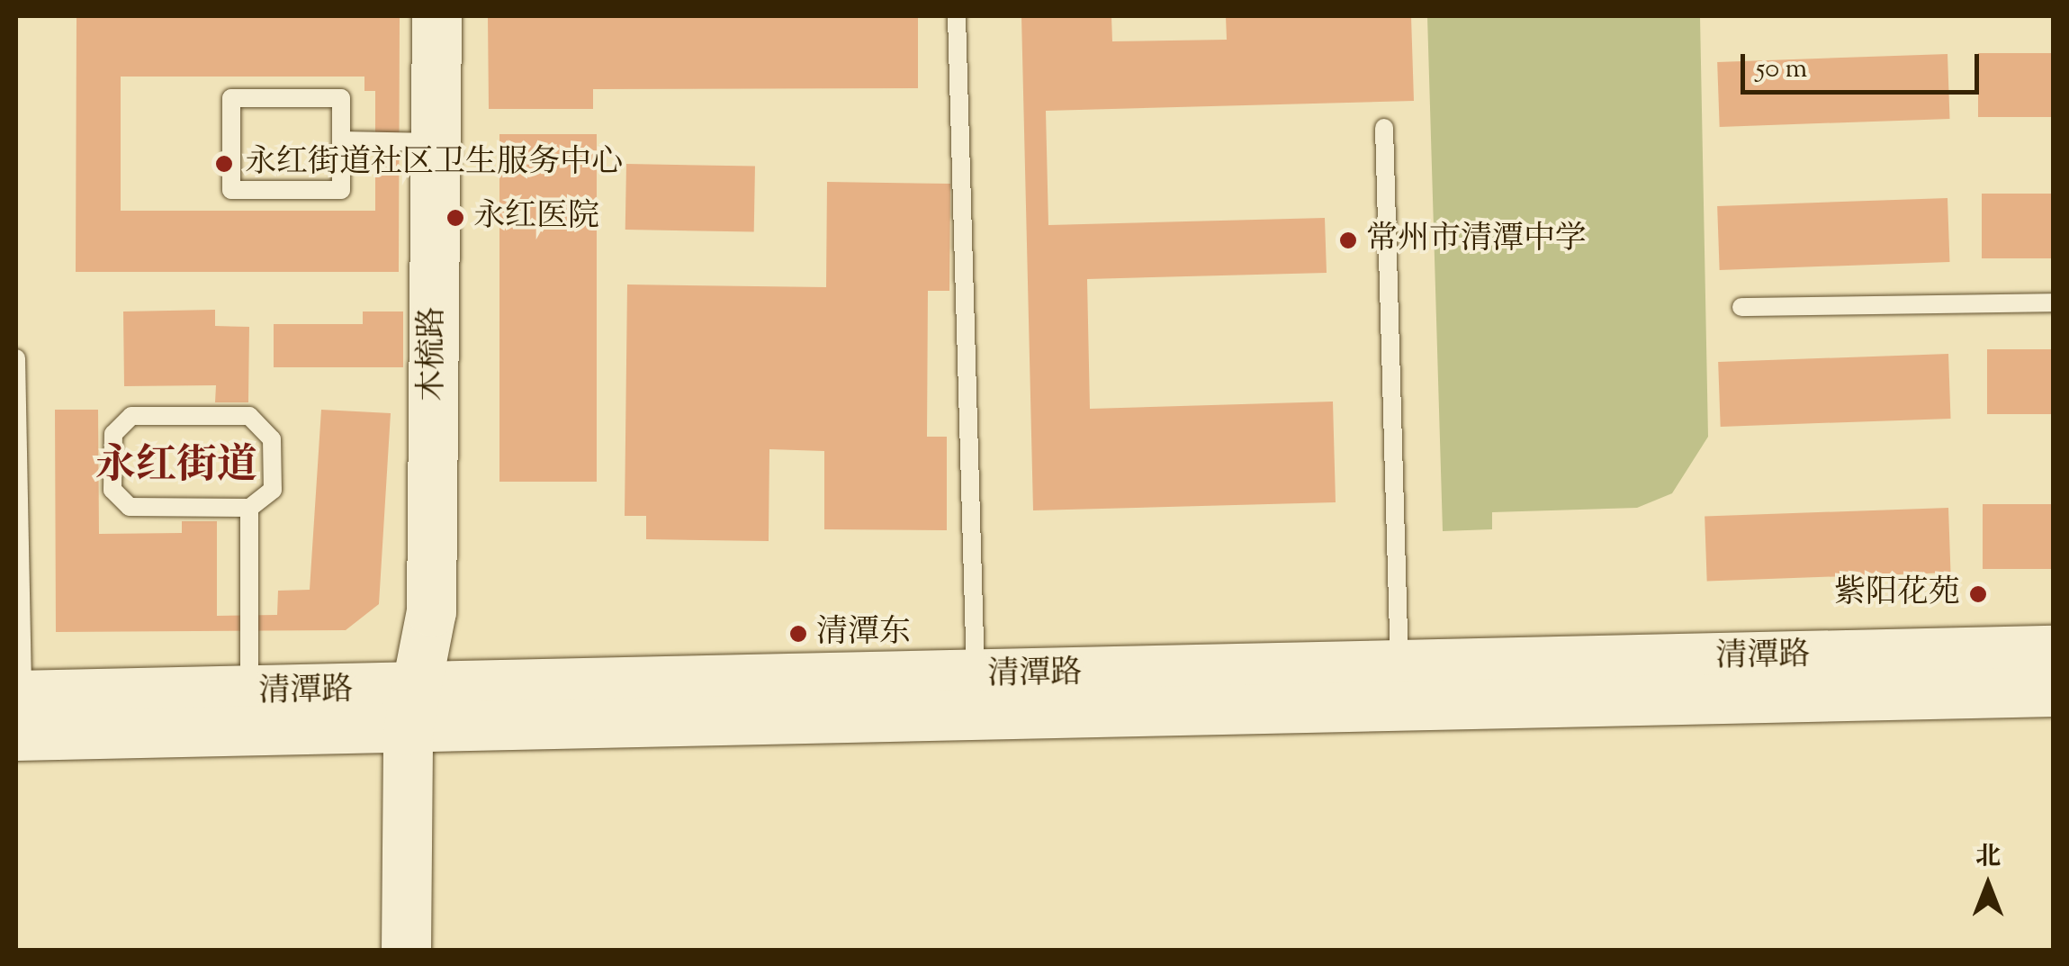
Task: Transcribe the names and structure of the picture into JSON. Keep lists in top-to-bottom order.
{
  "streets": {
    "main road": ["木梳路", "清潭路"]
  },
  "crossings": [
    ["木梳路", "清潭路"]
  ],
  "districts": ["永红街道"],
  "places": [
    "永红街道社区卫生服务中心",
    "永红医院",
    "常州市清潭中学",
    "紫阳花苑",
    "清潭东"
  ],
  "scale_bar": "50 m",
  "north": "top"
}
